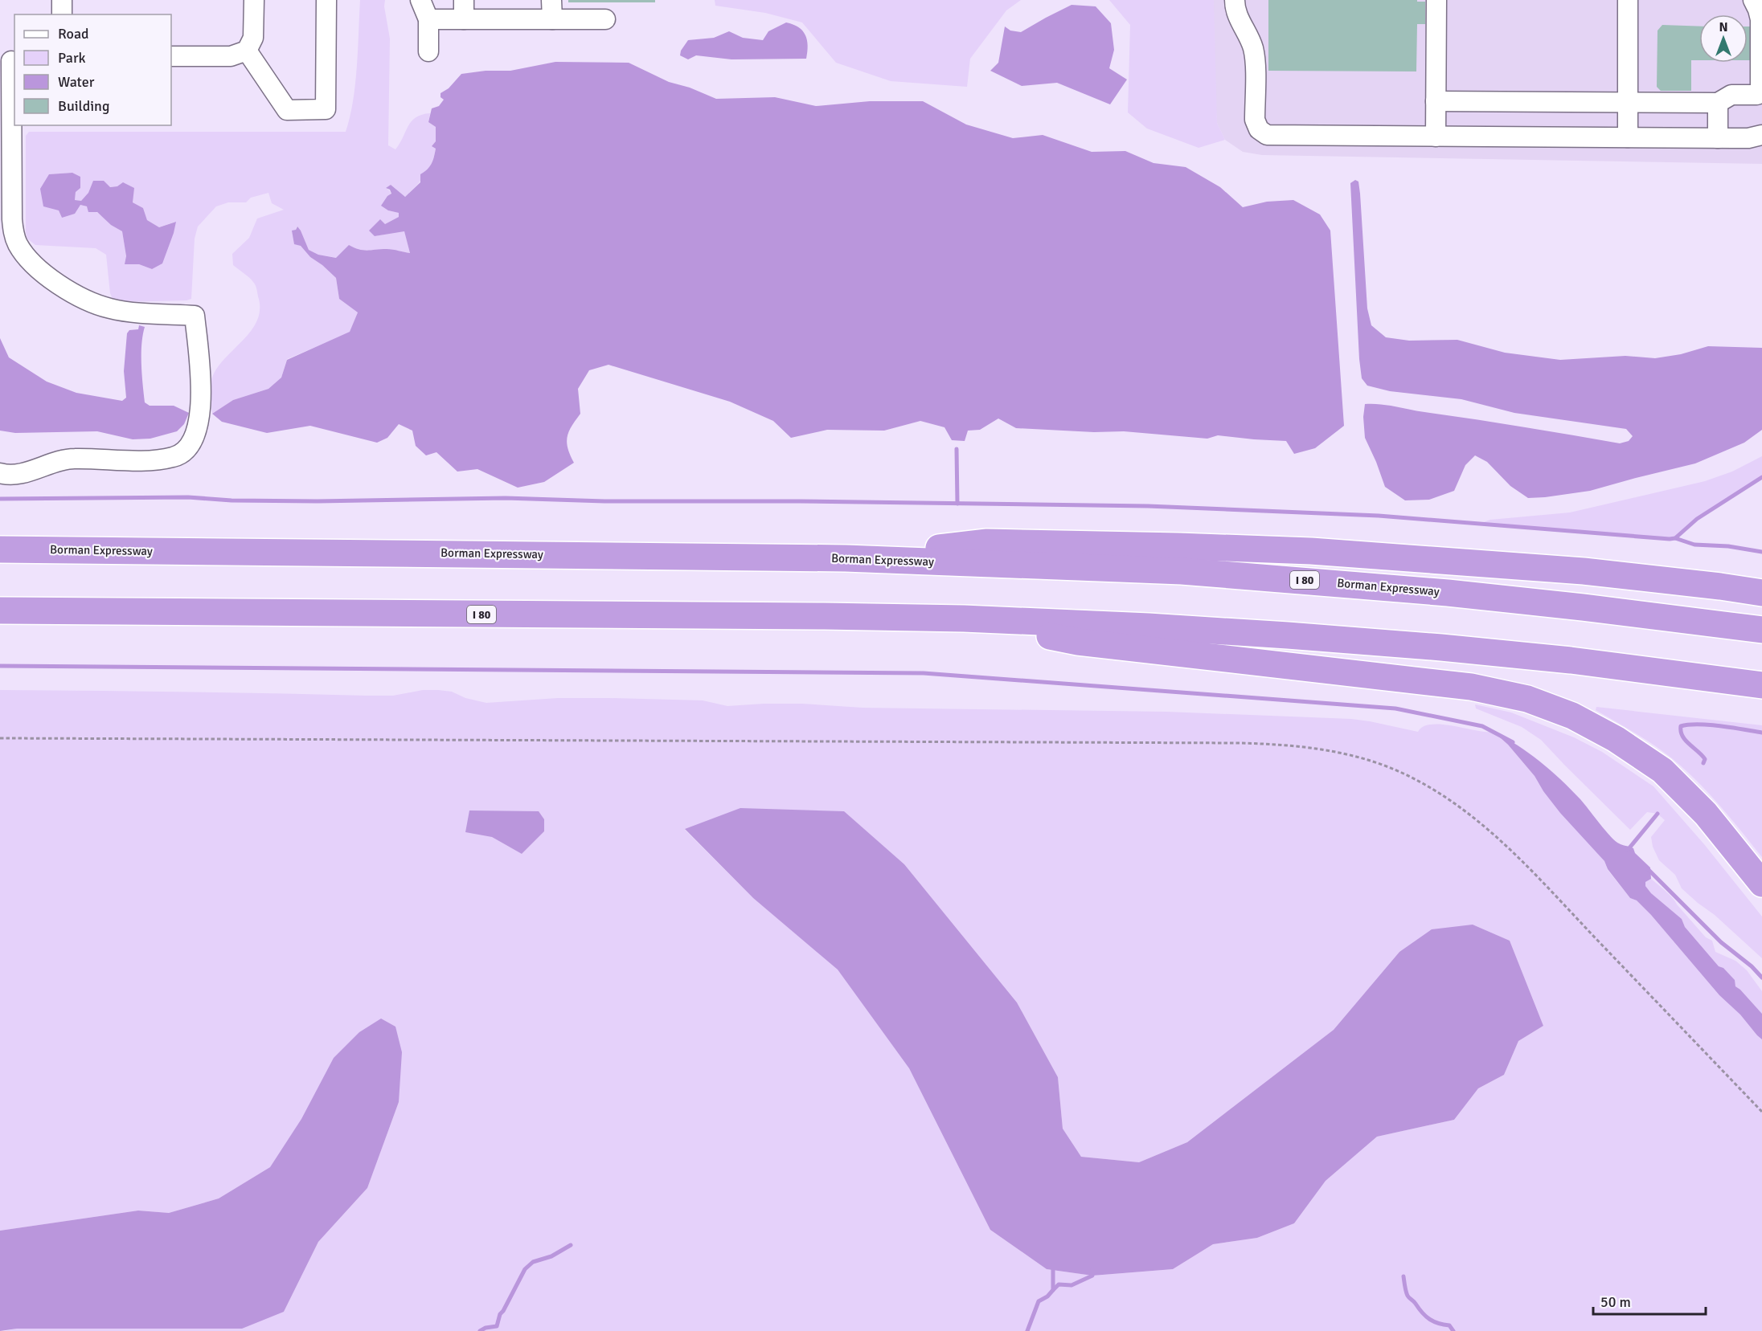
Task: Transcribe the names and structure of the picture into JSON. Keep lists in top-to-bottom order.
{
  "streets": {
    "highway": ["Borman Expressway", "I 80"]
  },
  "legend": [
    "Road",
    "Park",
    "Water",
    "Building"
  ],
  "scale_bar": "50 m",
  "north": "top"
}
